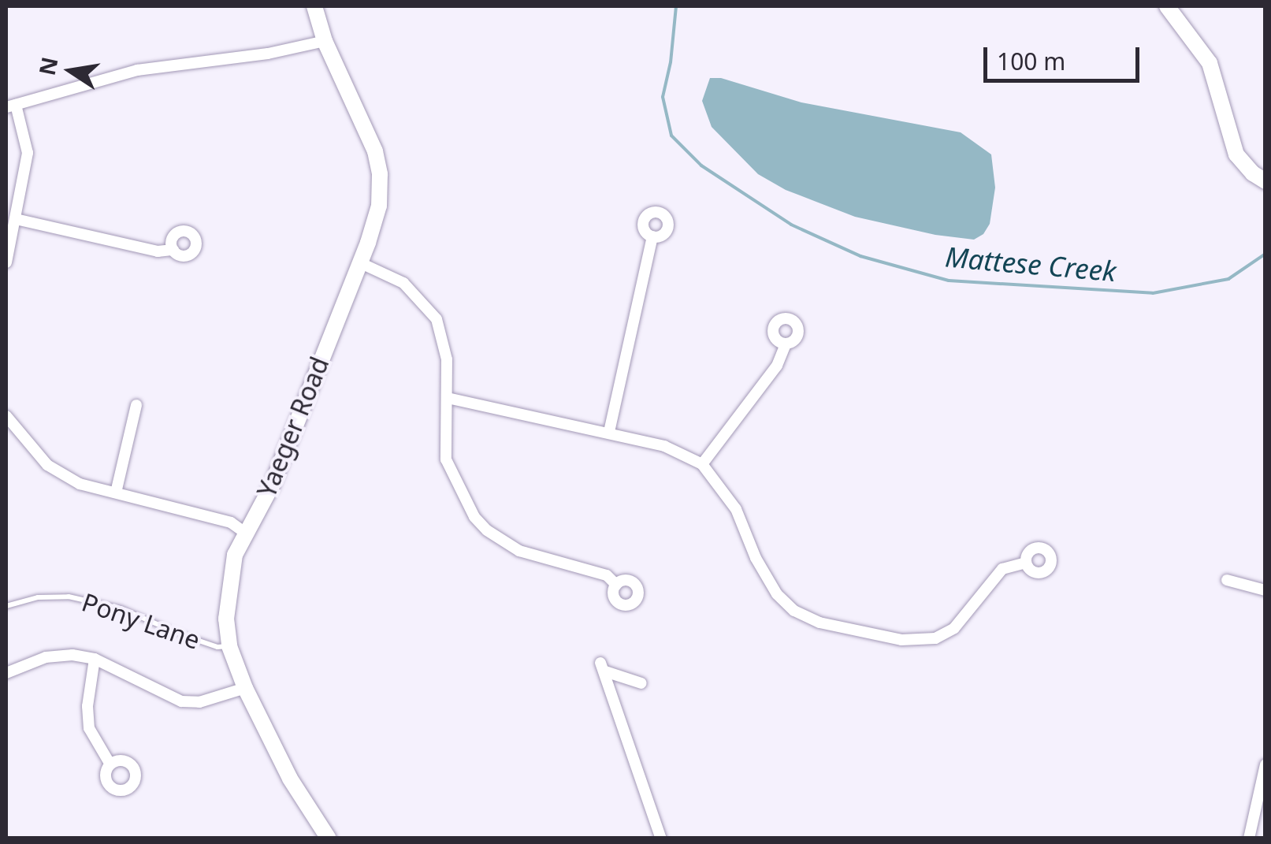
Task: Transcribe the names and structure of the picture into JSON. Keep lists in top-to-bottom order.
{
  "streets": {
    "street": ["Yaeger Road"],
    "lane": ["Pony Lane"]
  },
  "crossings": [
    ["Yaeger Road", "Pony Lane"]
  ],
  "water": ["Mattese Creek"],
  "scale_bar": "100 m",
  "north": "left"
}
